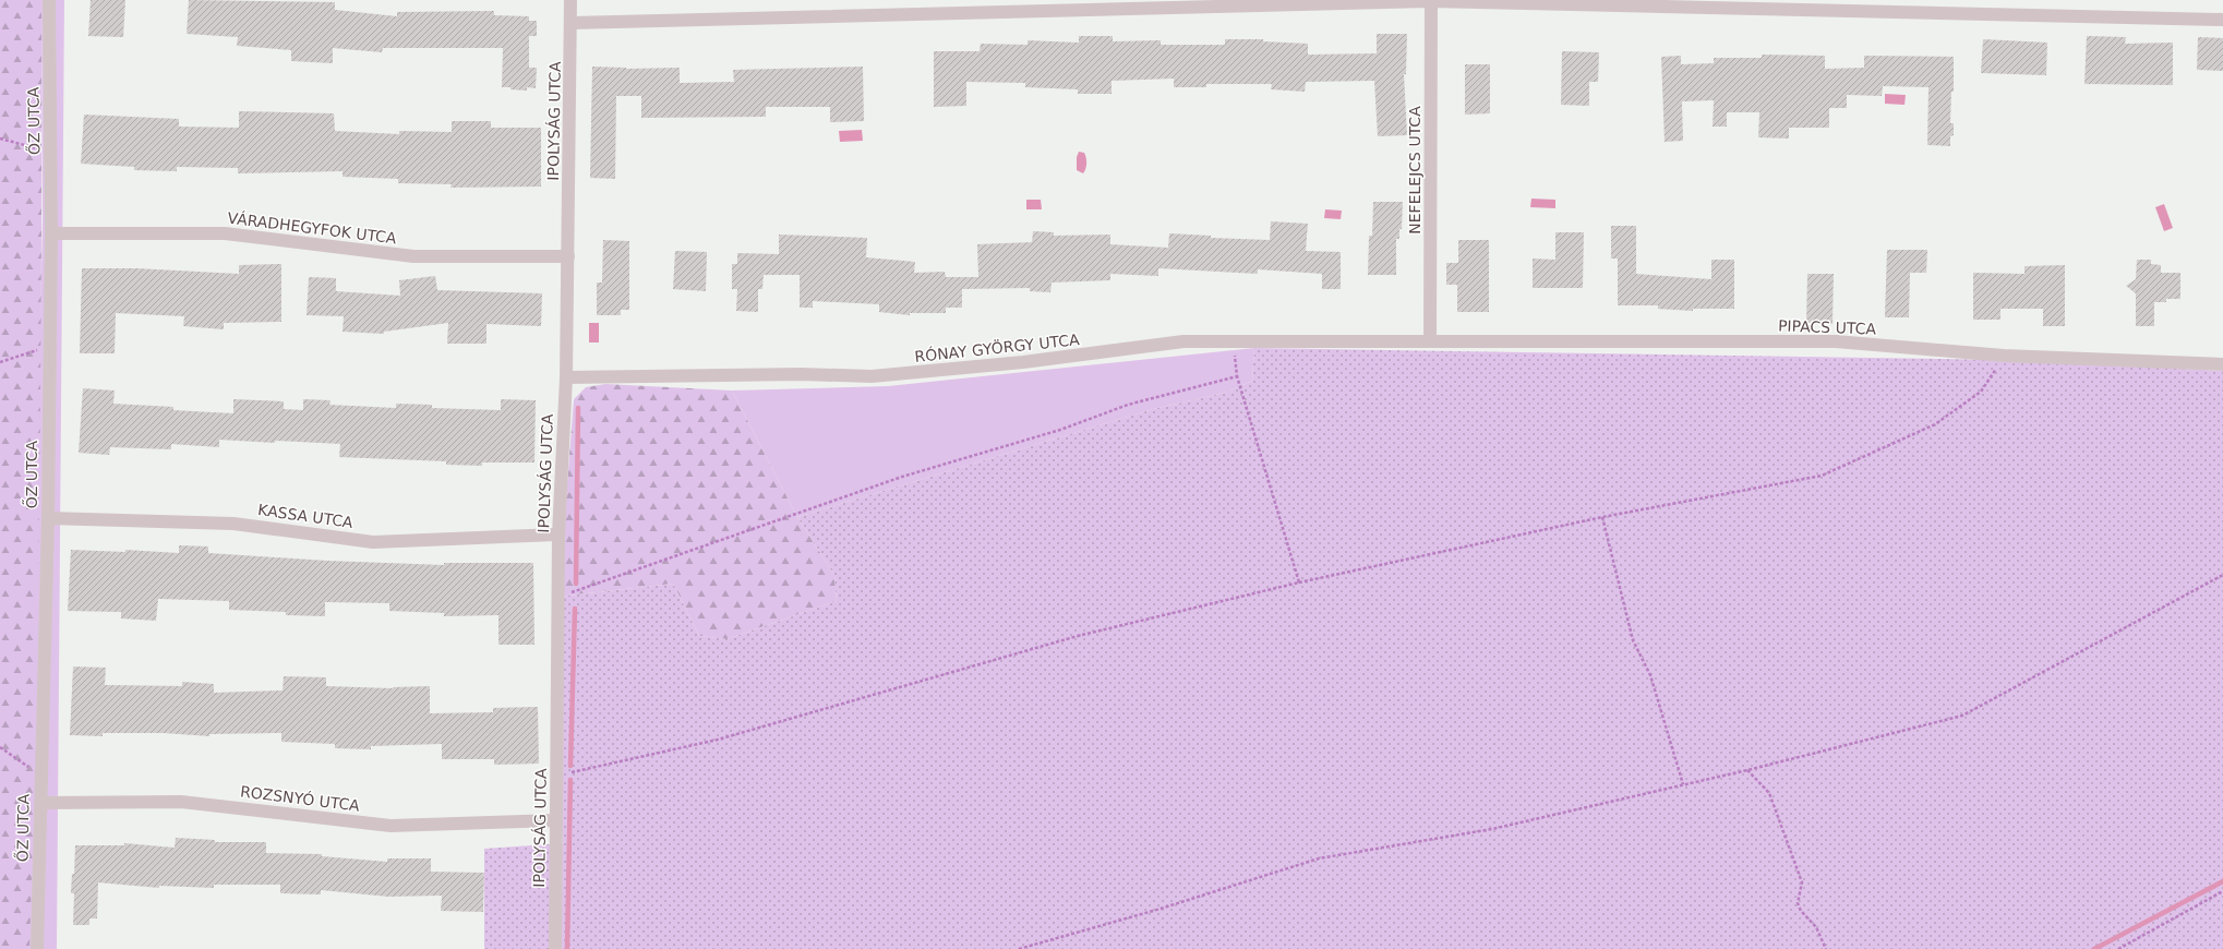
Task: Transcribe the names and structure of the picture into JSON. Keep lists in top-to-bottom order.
{
  "streets": {
    "street": [
      "ŐZ UTCA",
      "IPOLYSÁG UTCA",
      "NEFELEJCS UTCA",
      "VÁRADHEGYFOK UTCA",
      "PIPACS UTCA",
      "RÓNAY GYÖRGY UTCA",
      "KASSA UTCA",
      "ROZSNYÓ UTCA"
    ]
  },
  "crossings": [
    ["ŐZ UTCA", "VÁRADHEGYFOK UTCA"],
    ["ŐZ UTCA", "KASSA UTCA"],
    ["ŐZ UTCA", "ROZSNYÓ UTCA"],
    ["IPOLYSÁG UTCA", "VÁRADHEGYFOK UTCA"],
    ["IPOLYSÁG UTCA", "RÓNAY GYÖRGY UTCA"],
    ["IPOLYSÁG UTCA", "KASSA UTCA"],
    ["IPOLYSÁG UTCA", "ROZSNYÓ UTCA"],
    ["NEFELEJCS UTCA", "PIPACS UTCA"],
    ["NEFELEJCS UTCA", "RÓNAY GYÖRGY UTCA"],
    ["PIPACS UTCA", "RÓNAY GYÖRGY UTCA"]
  ]
}
